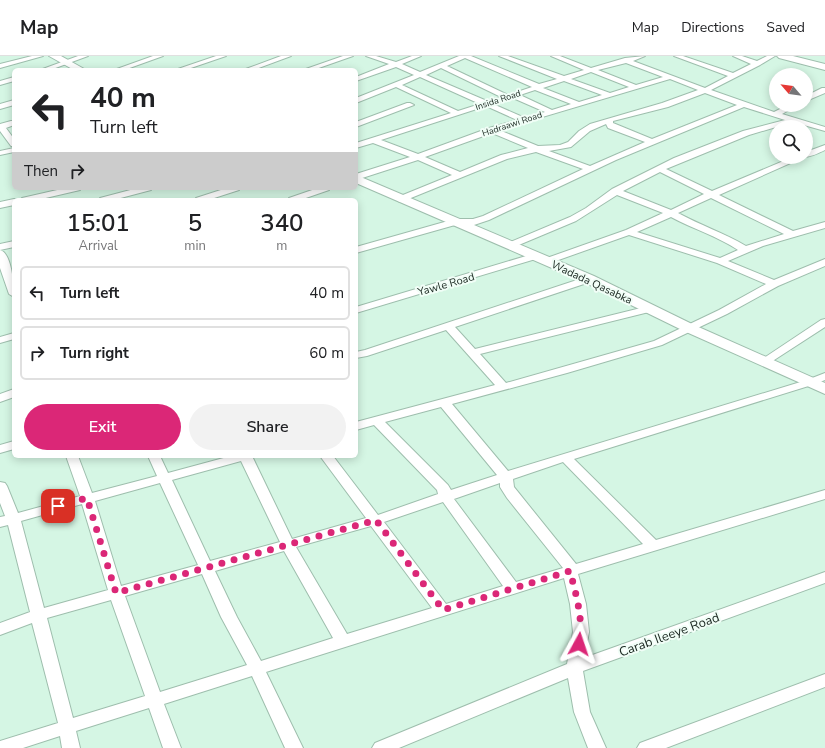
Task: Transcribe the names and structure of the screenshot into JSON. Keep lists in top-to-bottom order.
{
  "streets": {
    "street": [
      "Insida Road",
      "Hadraawi Road",
      "Wadada Qasabka",
      "Yawle Road",
      "Carab Ileeye Road"
    ]
  },
  "crossings": [
    ["Wadada Qasabka", "Yawle Road"]
  ],
  "north": "top left",
  "page": {
    "header": "Map",
    "nav": ["Map", "Directions", "Saved"],
    "turn": ["40 m", "Turn left"],
    "then": "Then",
    "eta": [
      "15:01",
      "Arrival",
      "5",
      "min",
      "340",
      "m"
    ],
    "list": [
      {
        "name": "Turn left",
        "value": "40 m"
      },
      {
        "name": "Turn right",
        "value": "60 m"
      }
    ],
    "buttons": ["Exit", "Share"]
  }
}
